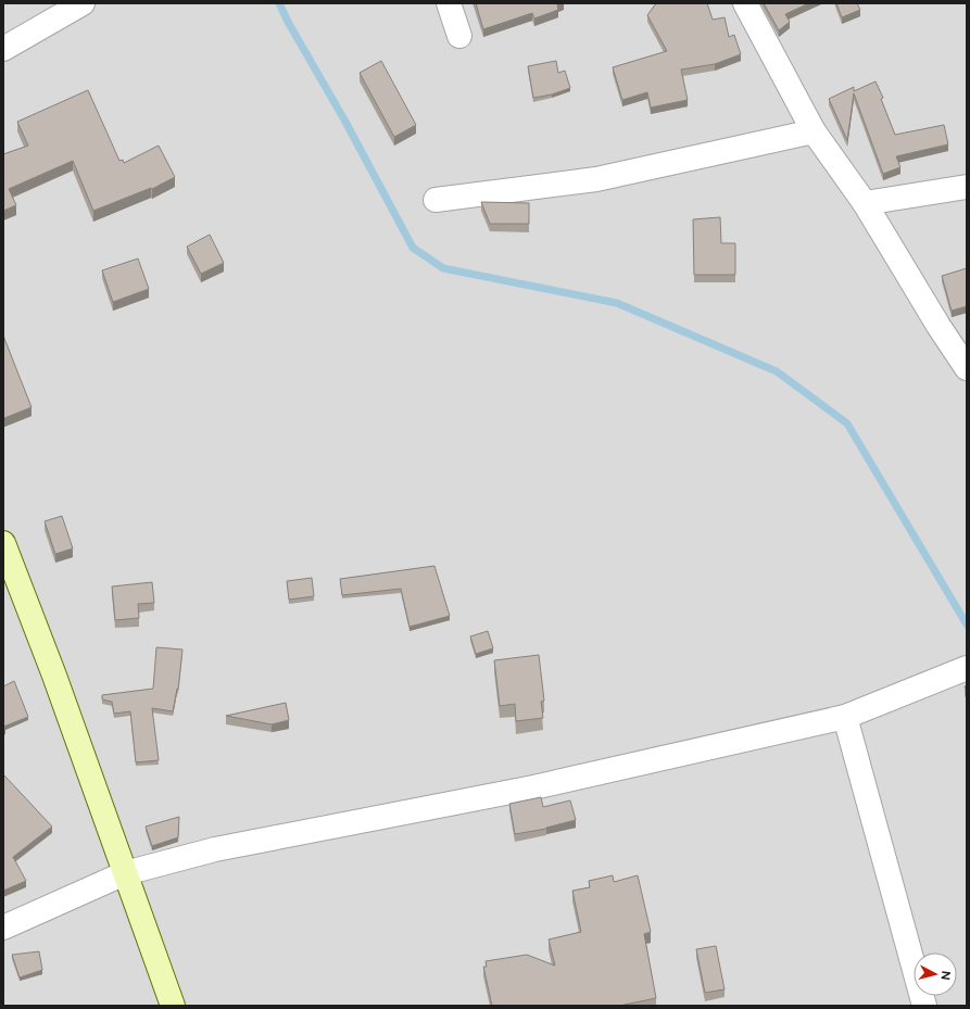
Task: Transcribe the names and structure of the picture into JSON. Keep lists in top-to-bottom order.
{
  "north": "right"
}
